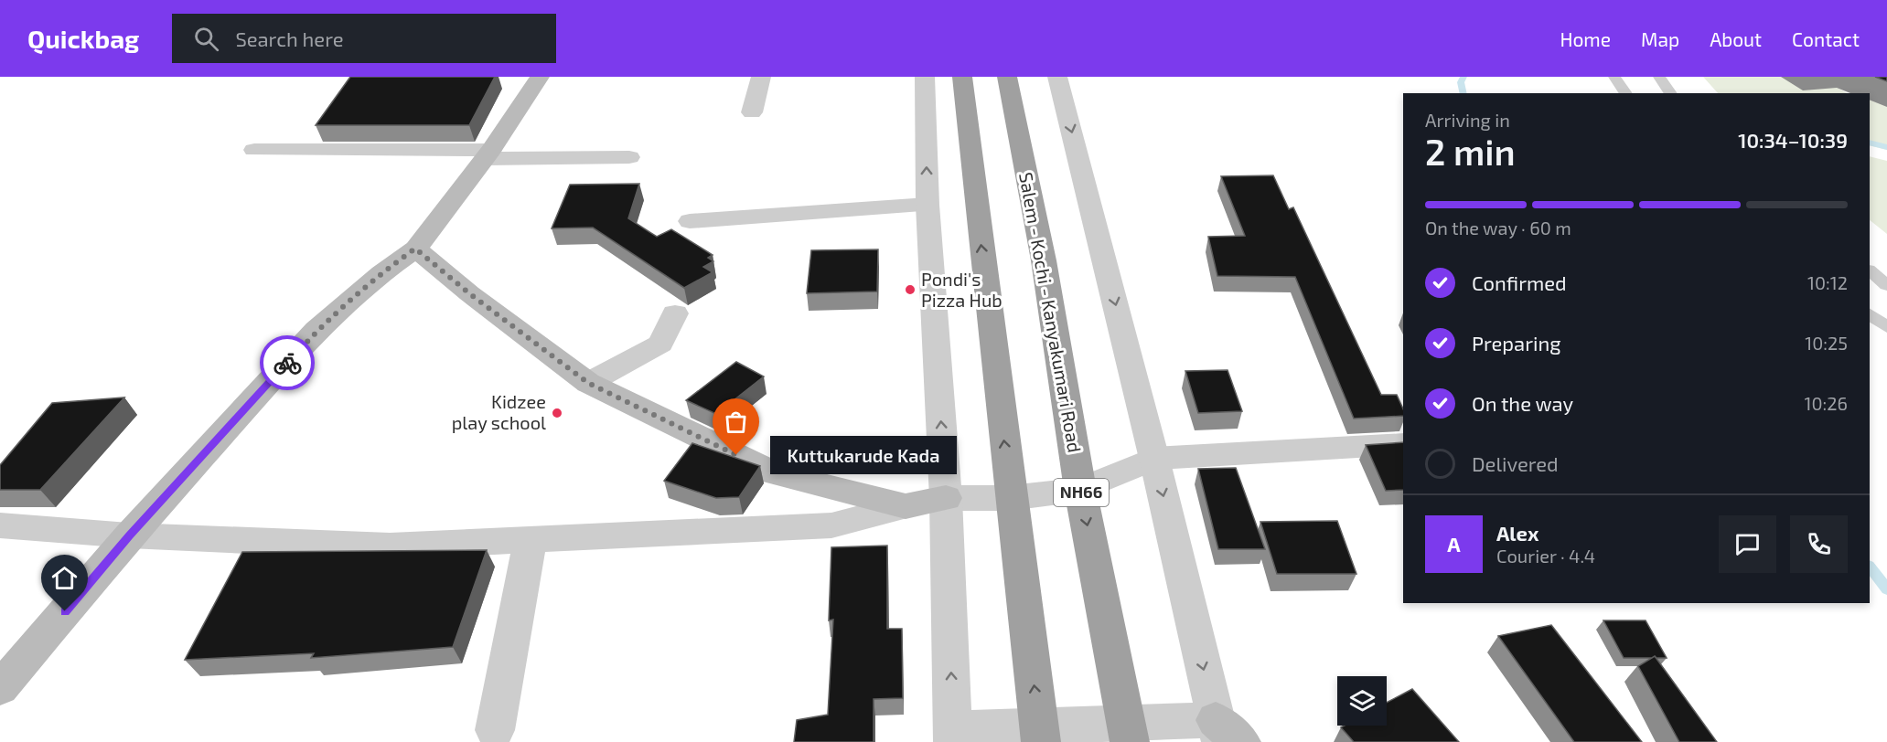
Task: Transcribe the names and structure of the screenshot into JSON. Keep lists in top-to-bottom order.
{
  "streets": {
    "highway": ["Salem - Kochi - Kanyakumari Road", "NH66"]
  },
  "places": ["Pondi's Pizza Hub", "Kidzee play school", "Kuttukarude Kada"],
  "page": {
    "header": "Quickbag",
    "search": "Search here",
    "nav": [
      "Home",
      "Map",
      "About",
      "Contact"
    ],
    "heading": ["2 min", "Arriving in", "10:34–10:39"],
    "panel": ["Alex", "Courier · 4.4"],
    "bar": "On the way · 60 m",
    "list": [
      ["Confirmed", "10:12"],
      ["Preparing", "10:25"],
      ["On the way", "10:26"],
      "Delivered"
    ],
    "bubble": "Kuttukarude Kada",
    "round": "A"
  }
}
